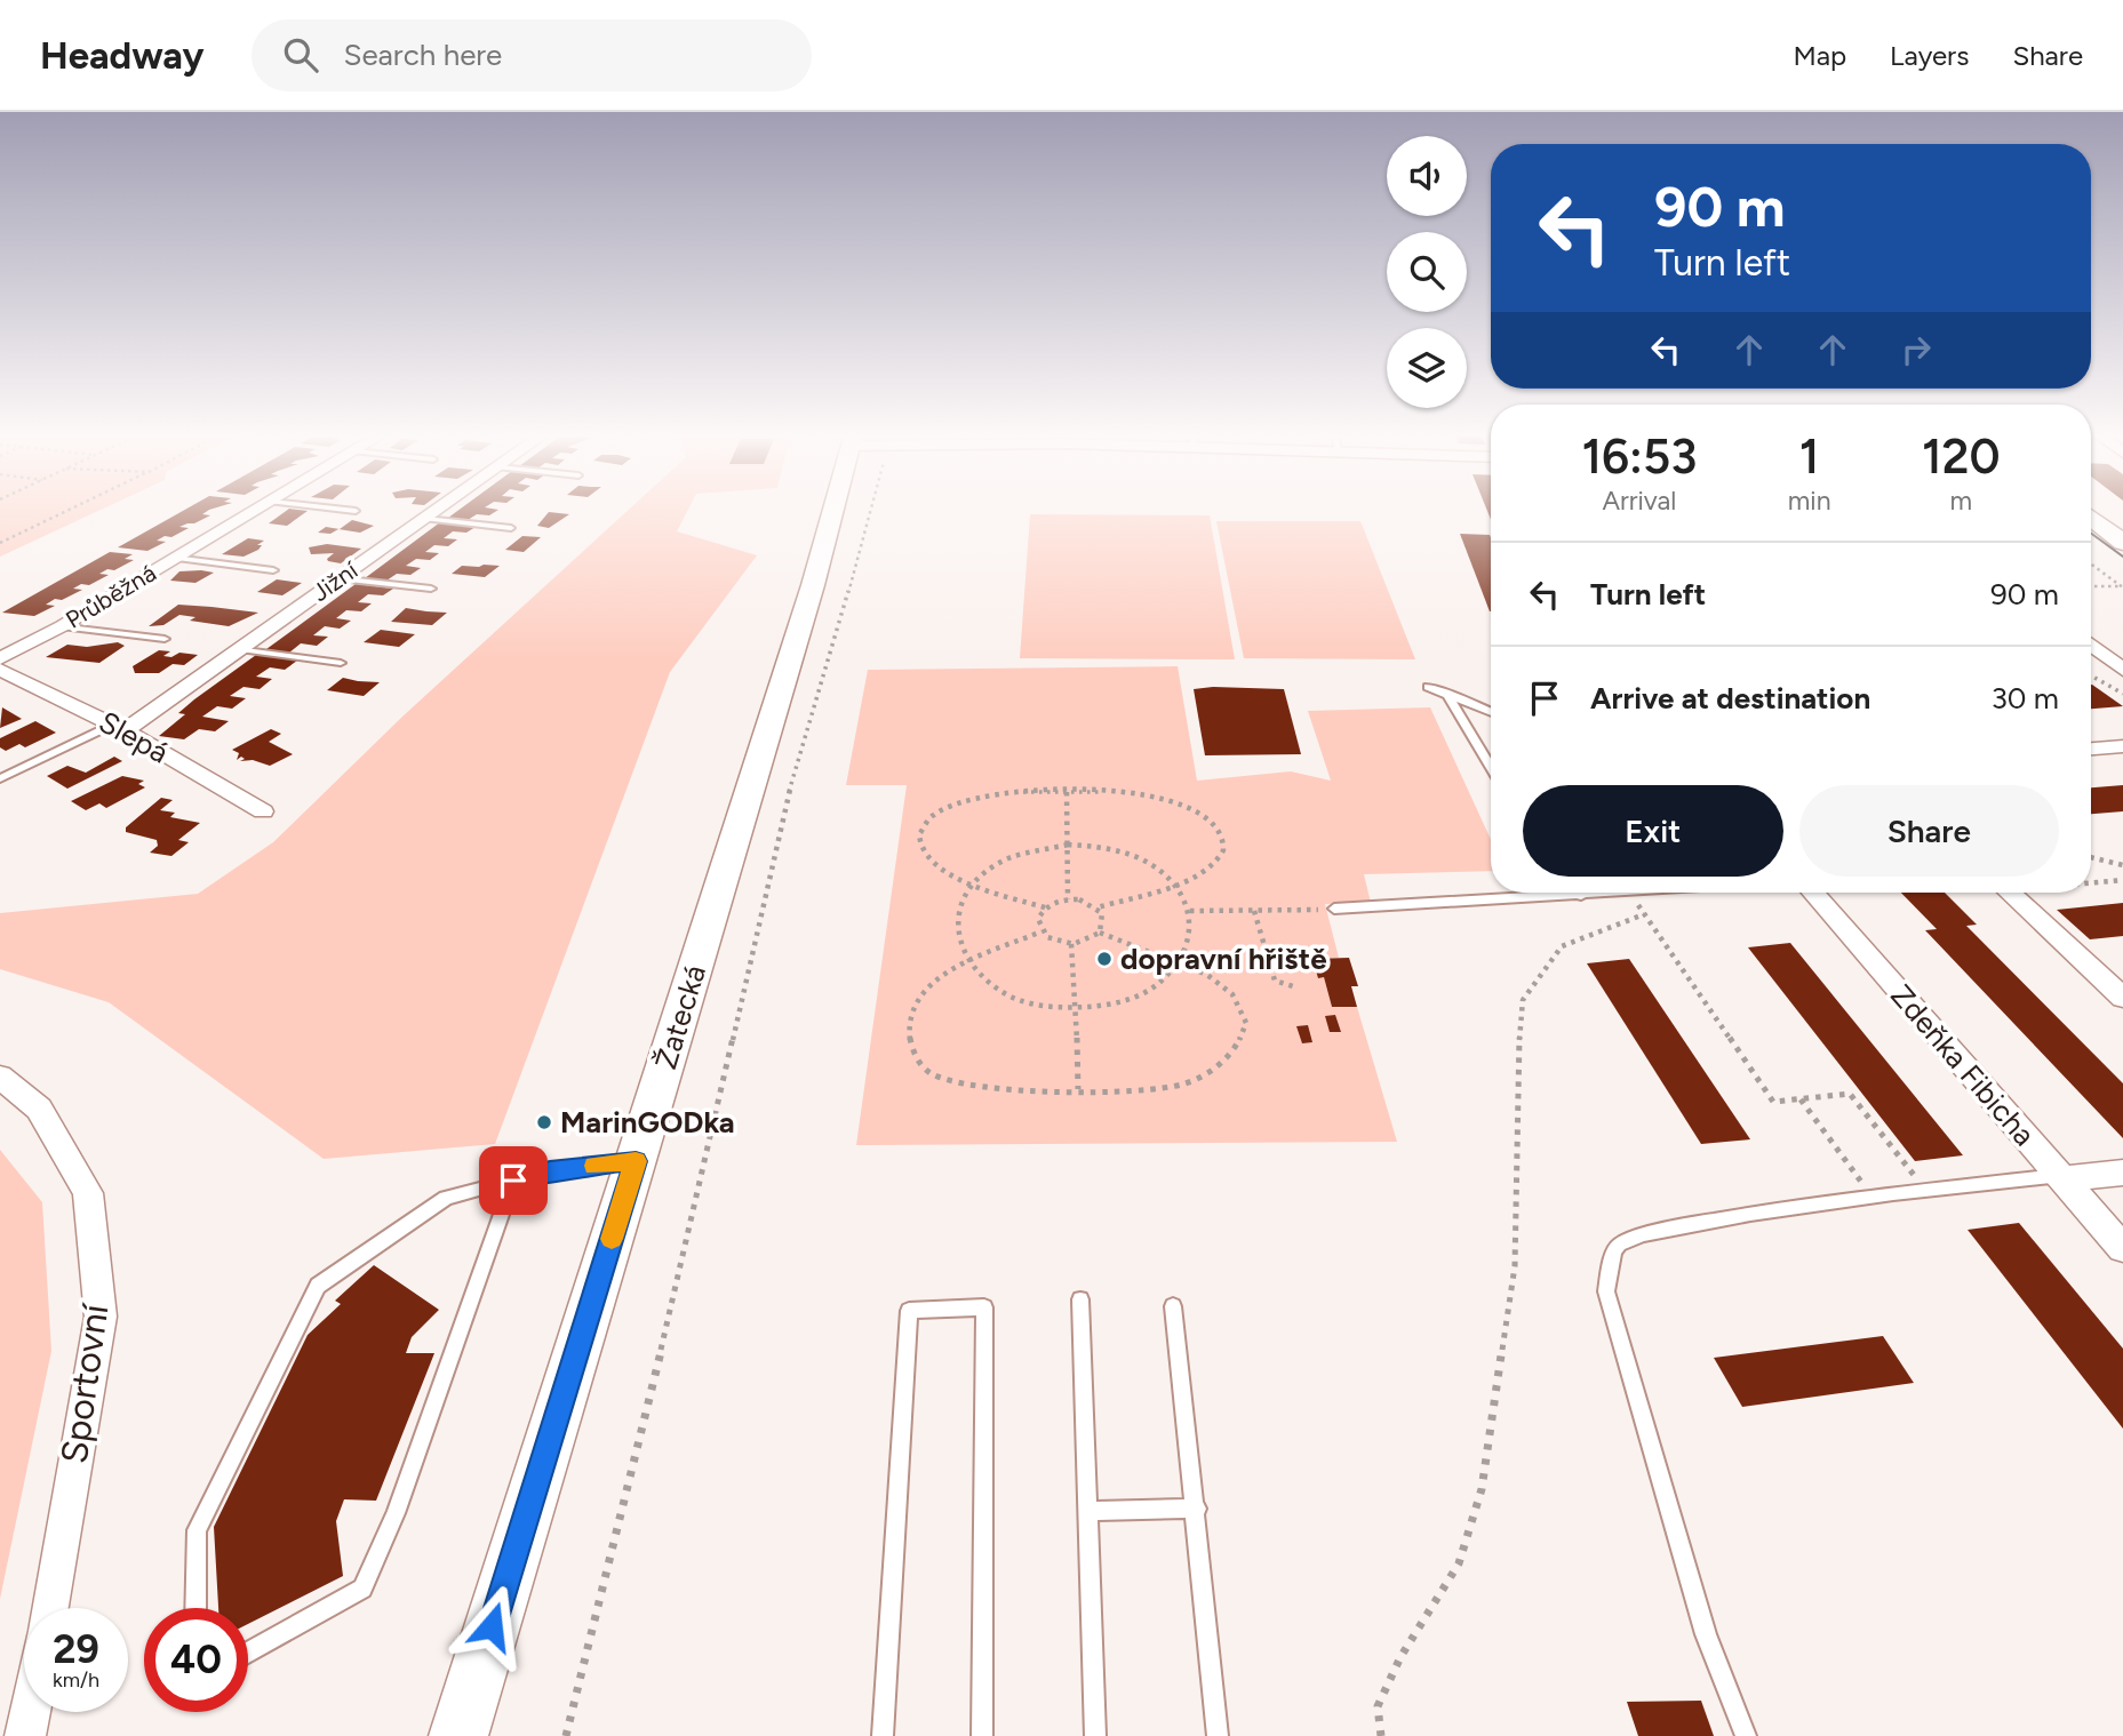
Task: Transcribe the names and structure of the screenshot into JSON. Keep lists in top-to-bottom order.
{
  "streets": {
    "street": [
      "Jižní",
      "Průběžná",
      "Slepá",
      "Žatecká",
      "Zdeňka Fibicha",
      "Sportovní"
    ]
  },
  "crossings": [
    ["Jižní", "Slepá"]
  ],
  "places": ["dopravní hřiště", "MarinGODka"],
  "page": {
    "header": "Headway",
    "search": "Search here",
    "nav": ["Map", "Layers", "Share"],
    "turn": ["90 m", "Turn left"],
    "eta": [
      "16:53",
      "Arrival",
      "1",
      "min",
      "120",
      "m"
    ],
    "list": [
      {
        "name": "Turn left",
        "value": "90 m"
      },
      {
        "name": "Arrive at destination",
        "value": "30 m"
      }
    ],
    "buttons": ["Exit", "Share"],
    "speed": "29 km/h",
    "limit": "40"
  }
}
